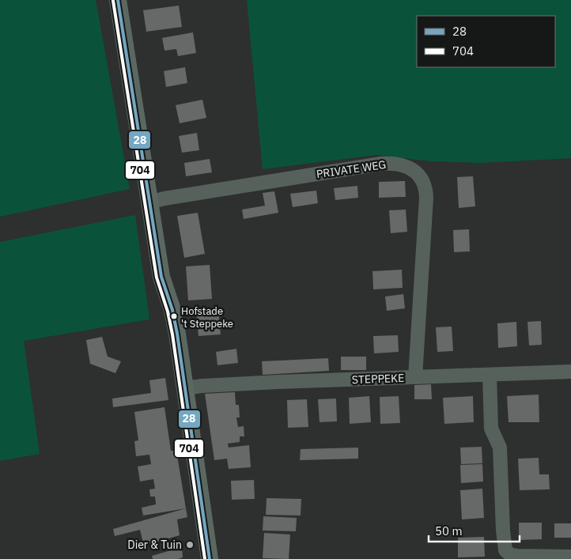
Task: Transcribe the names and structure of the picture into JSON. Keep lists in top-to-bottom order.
{
  "streets": {
    "street": ["PRIVATE WEG", "STEPPEKE"]
  },
  "crossings": [
    ["PRIVATE WEG", "STEPPEKE"]
  ],
  "places": ["Hofstade 't Steppeke", "Dier & Tuin"],
  "lines": ["transit line 28", "transit line 704"],
  "legend": ["28", "704"],
  "scale_bar": "50 m"
}
